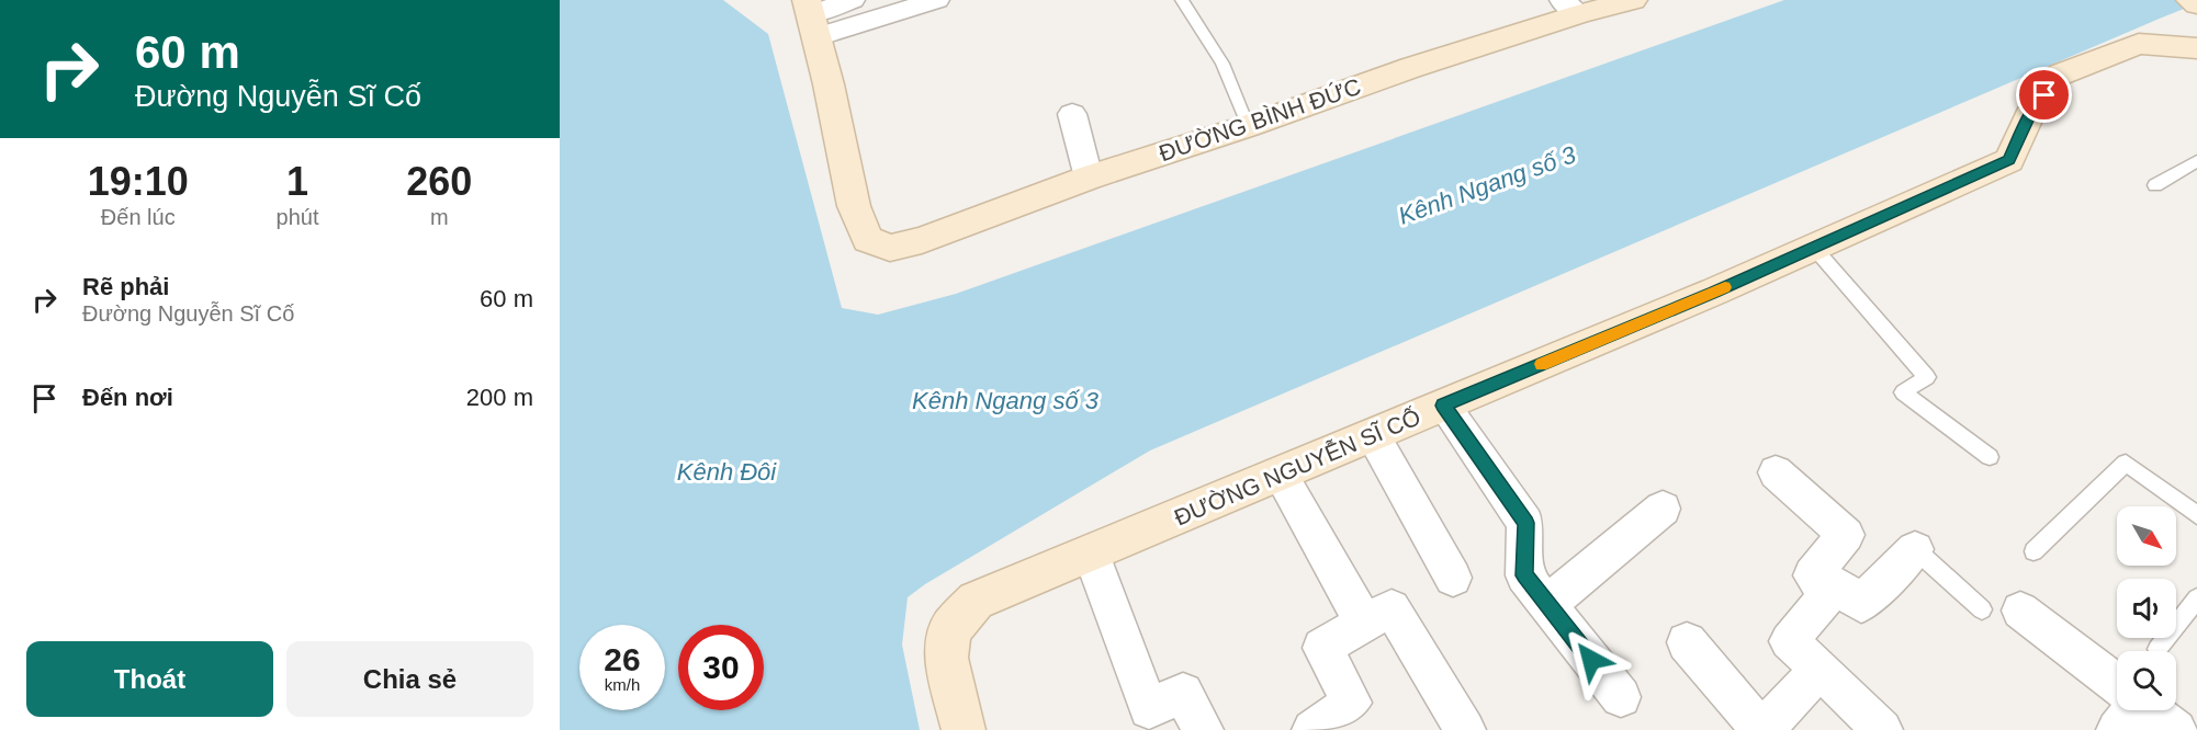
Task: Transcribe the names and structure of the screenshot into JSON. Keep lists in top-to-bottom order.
{
  "streets": {
    "street": ["ĐƯỜNG BÌNH ĐỨC", "ĐƯỜNG NGUYỄN SĨ CỐ"]
  },
  "water": ["Kênh Ngang số 3", "Kênh Đôi"],
  "north": "bottom right",
  "page": {
    "turn": ["60 m", "Đường Nguyễn Sĩ Cố"],
    "eta": [
      "19:10",
      "Đến lúc",
      "1",
      "phút",
      "260",
      "m"
    ],
    "list": [
      {
        "name": "Rẽ phải",
        "note": "Đường Nguyễn Sĩ Cố",
        "value": "60 m"
      },
      {
        "name": "Đến nơi",
        "value": "200 m"
      }
    ],
    "speed": "26 km/h",
    "limit": "30",
    "buttons": ["Thoát", "Chia sẻ"]
  }
}
